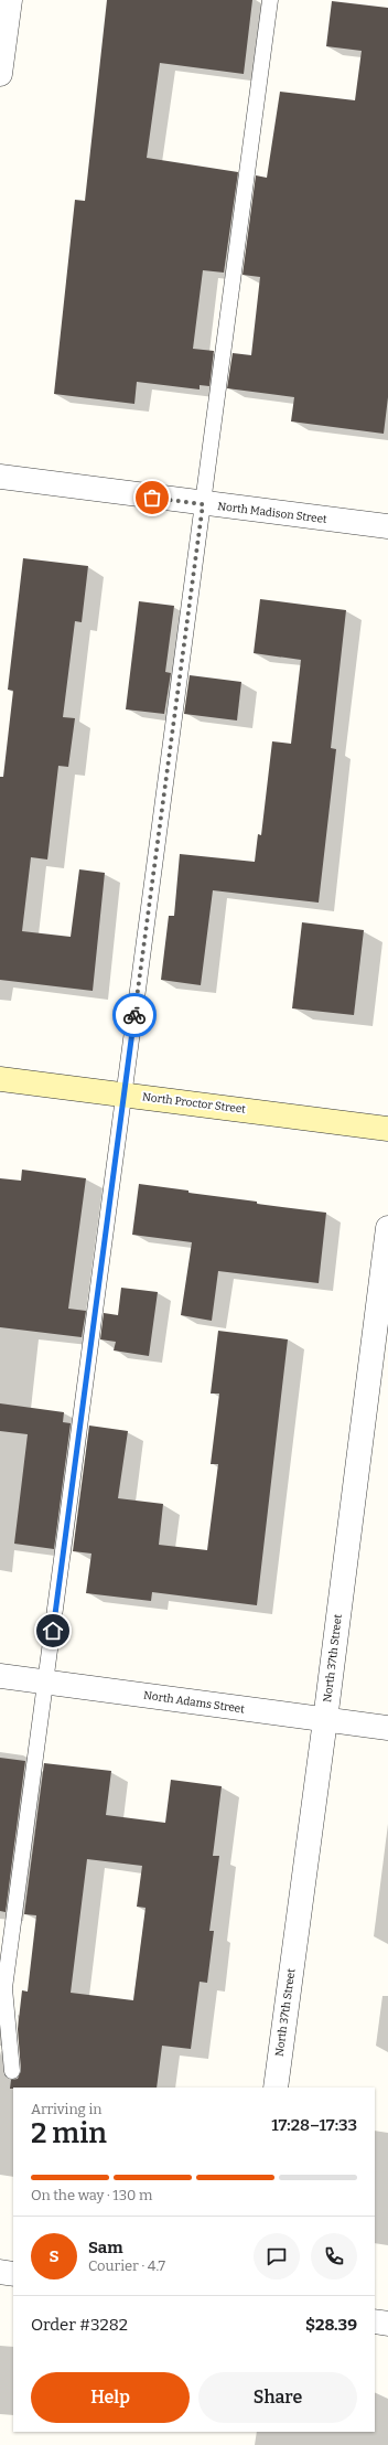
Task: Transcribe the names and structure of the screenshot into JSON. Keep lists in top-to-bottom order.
{
  "streets": {
    "street": [
      "North Madison Street",
      "North Proctor Street",
      "North 37th Street",
      "North Adams Street"
    ]
  },
  "crossings": [
    ["North 37th Street", "North Adams Street"]
  ],
  "page": {
    "heading": ["2 min", "Arriving in", "17:28–17:33"],
    "panel": [
      "Sam",
      "Courier · 4.7",
      "Order #3282",
      "$28.39"
    ],
    "bar": "On the way · 130 m",
    "round": "S",
    "buttons": ["Help", "Share"]
  }
}
